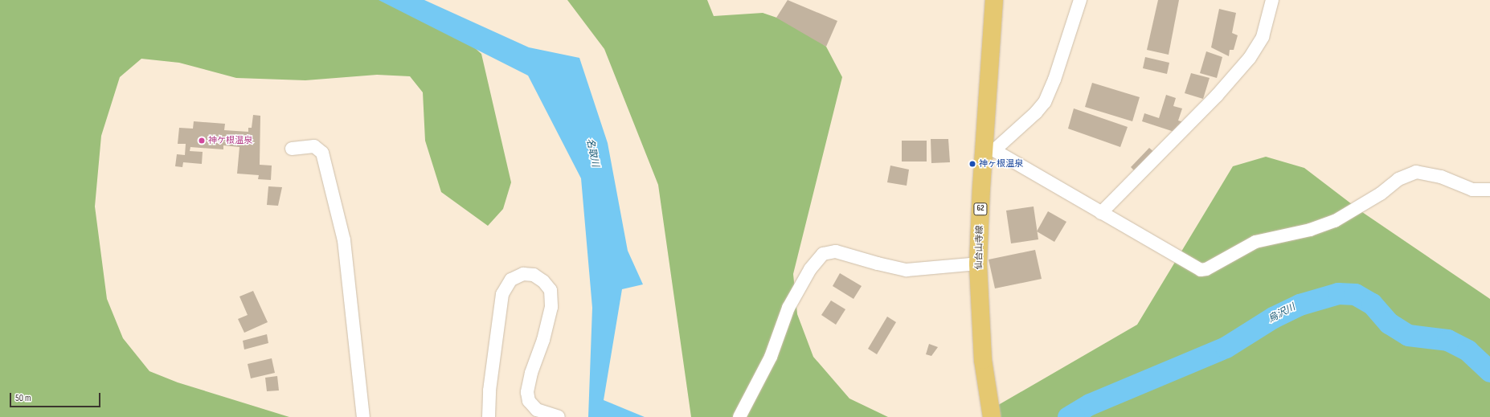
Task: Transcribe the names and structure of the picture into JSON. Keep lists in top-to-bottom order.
{
  "streets": {
    "main road": ["62", "仙台山寺線"]
  },
  "water": ["名取川", "烏沢川"],
  "places": ["神ケ根温泉", "神ヶ根温泉"],
  "scale_bar": "50 m"
}
